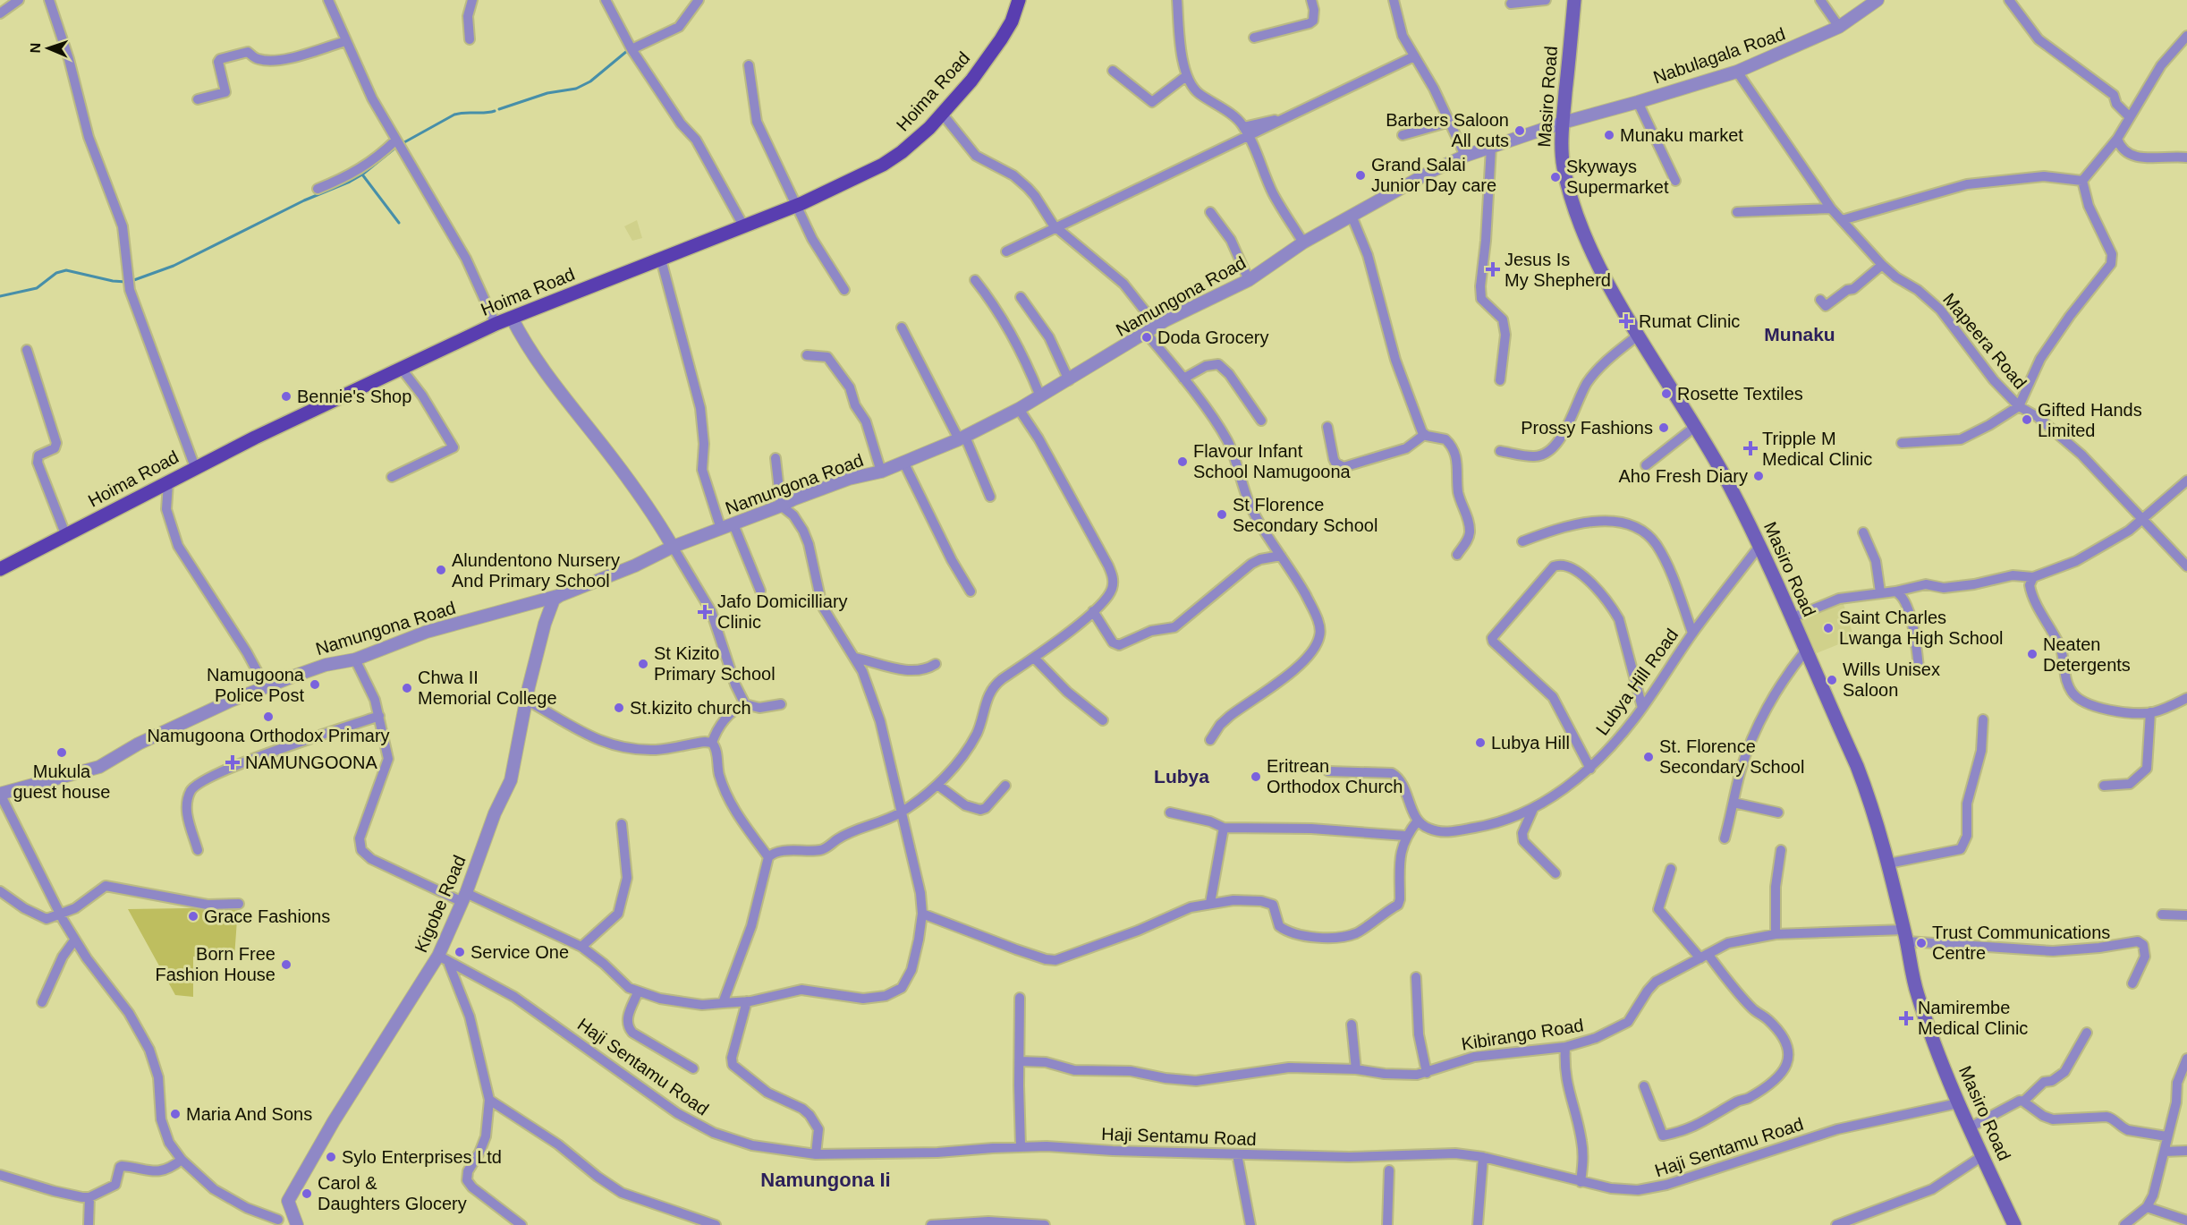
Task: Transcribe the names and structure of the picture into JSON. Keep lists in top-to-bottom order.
{
  "streets": {
    "main road": ["Hoima Road", "Masiro Road"],
    "street": [
      "Nabulagala Road",
      "Namungona Road",
      "Mapeera Road",
      "Lubya Hill Road",
      "Kigobe Road",
      "Kibirango Road",
      "Haji Sentamu Road"
    ]
  },
  "crossings": [
    ["Nabulagala Road", "Masiro Road"],
    ["Nabulagala Road", "Namungona Road"],
    ["Nabulagala Road", "Mapeera Road"],
    ["Masiro Road", "Namungona Road"],
    ["Masiro Road", "Lubya Hill Road"],
    ["Masiro Road", "Kibirango Road"],
    ["Masiro Road", "Haji Sentamu Road"],
    ["Namungona Road", "Kigobe Road"],
    ["Kigobe Road", "Haji Sentamu Road"]
  ],
  "districts": ["Munaku", "Lubya", "Namungona Ii"],
  "places": {
    "other": [
      "Barbers Saloon All cuts",
      "Munaku market",
      "Grand Salai Junior Day care",
      "Skyways Supermarket",
      "Doda Grocery",
      "Rosette Textiles",
      "Bennie's Shop",
      "Gifted Hands Limited",
      "Prossy Fashions",
      "Flavour Infant School Namugoona",
      "Aho Fresh Diary",
      "St Florence Secondary School",
      "Alundentono Nursery And Primary School",
      "Saint Charles Lwanga High School",
      "Neaten Detergents",
      "St Kizito Primary School",
      "Wills Unisex Saloon",
      "Namugoona Police Post",
      "Chwa II Memorial College",
      "St.kizito church",
      "Namugoona Orthodox Primary",
      "Lubya Hill",
      "Mukula guest house",
      "St. Florence Secondary School",
      "Eritrean Orthodox Church",
      "Grace Fashions",
      "Trust Communications Centre",
      "Service One",
      "Born Free Fashion House",
      "Maria And Sons",
      "Sylo Enterprises Ltd",
      "Carol & Daughters Glocery"
    ],
    "health": [
      "Jesus Is My Shepherd",
      "Rumat Clinic",
      "Tripple M Medical Clinic",
      "Jafo Domicilliary Clinic",
      "NAMUNGOONA",
      "Namirembe Medical Clinic"
    ]
  },
  "north": "left"
}
